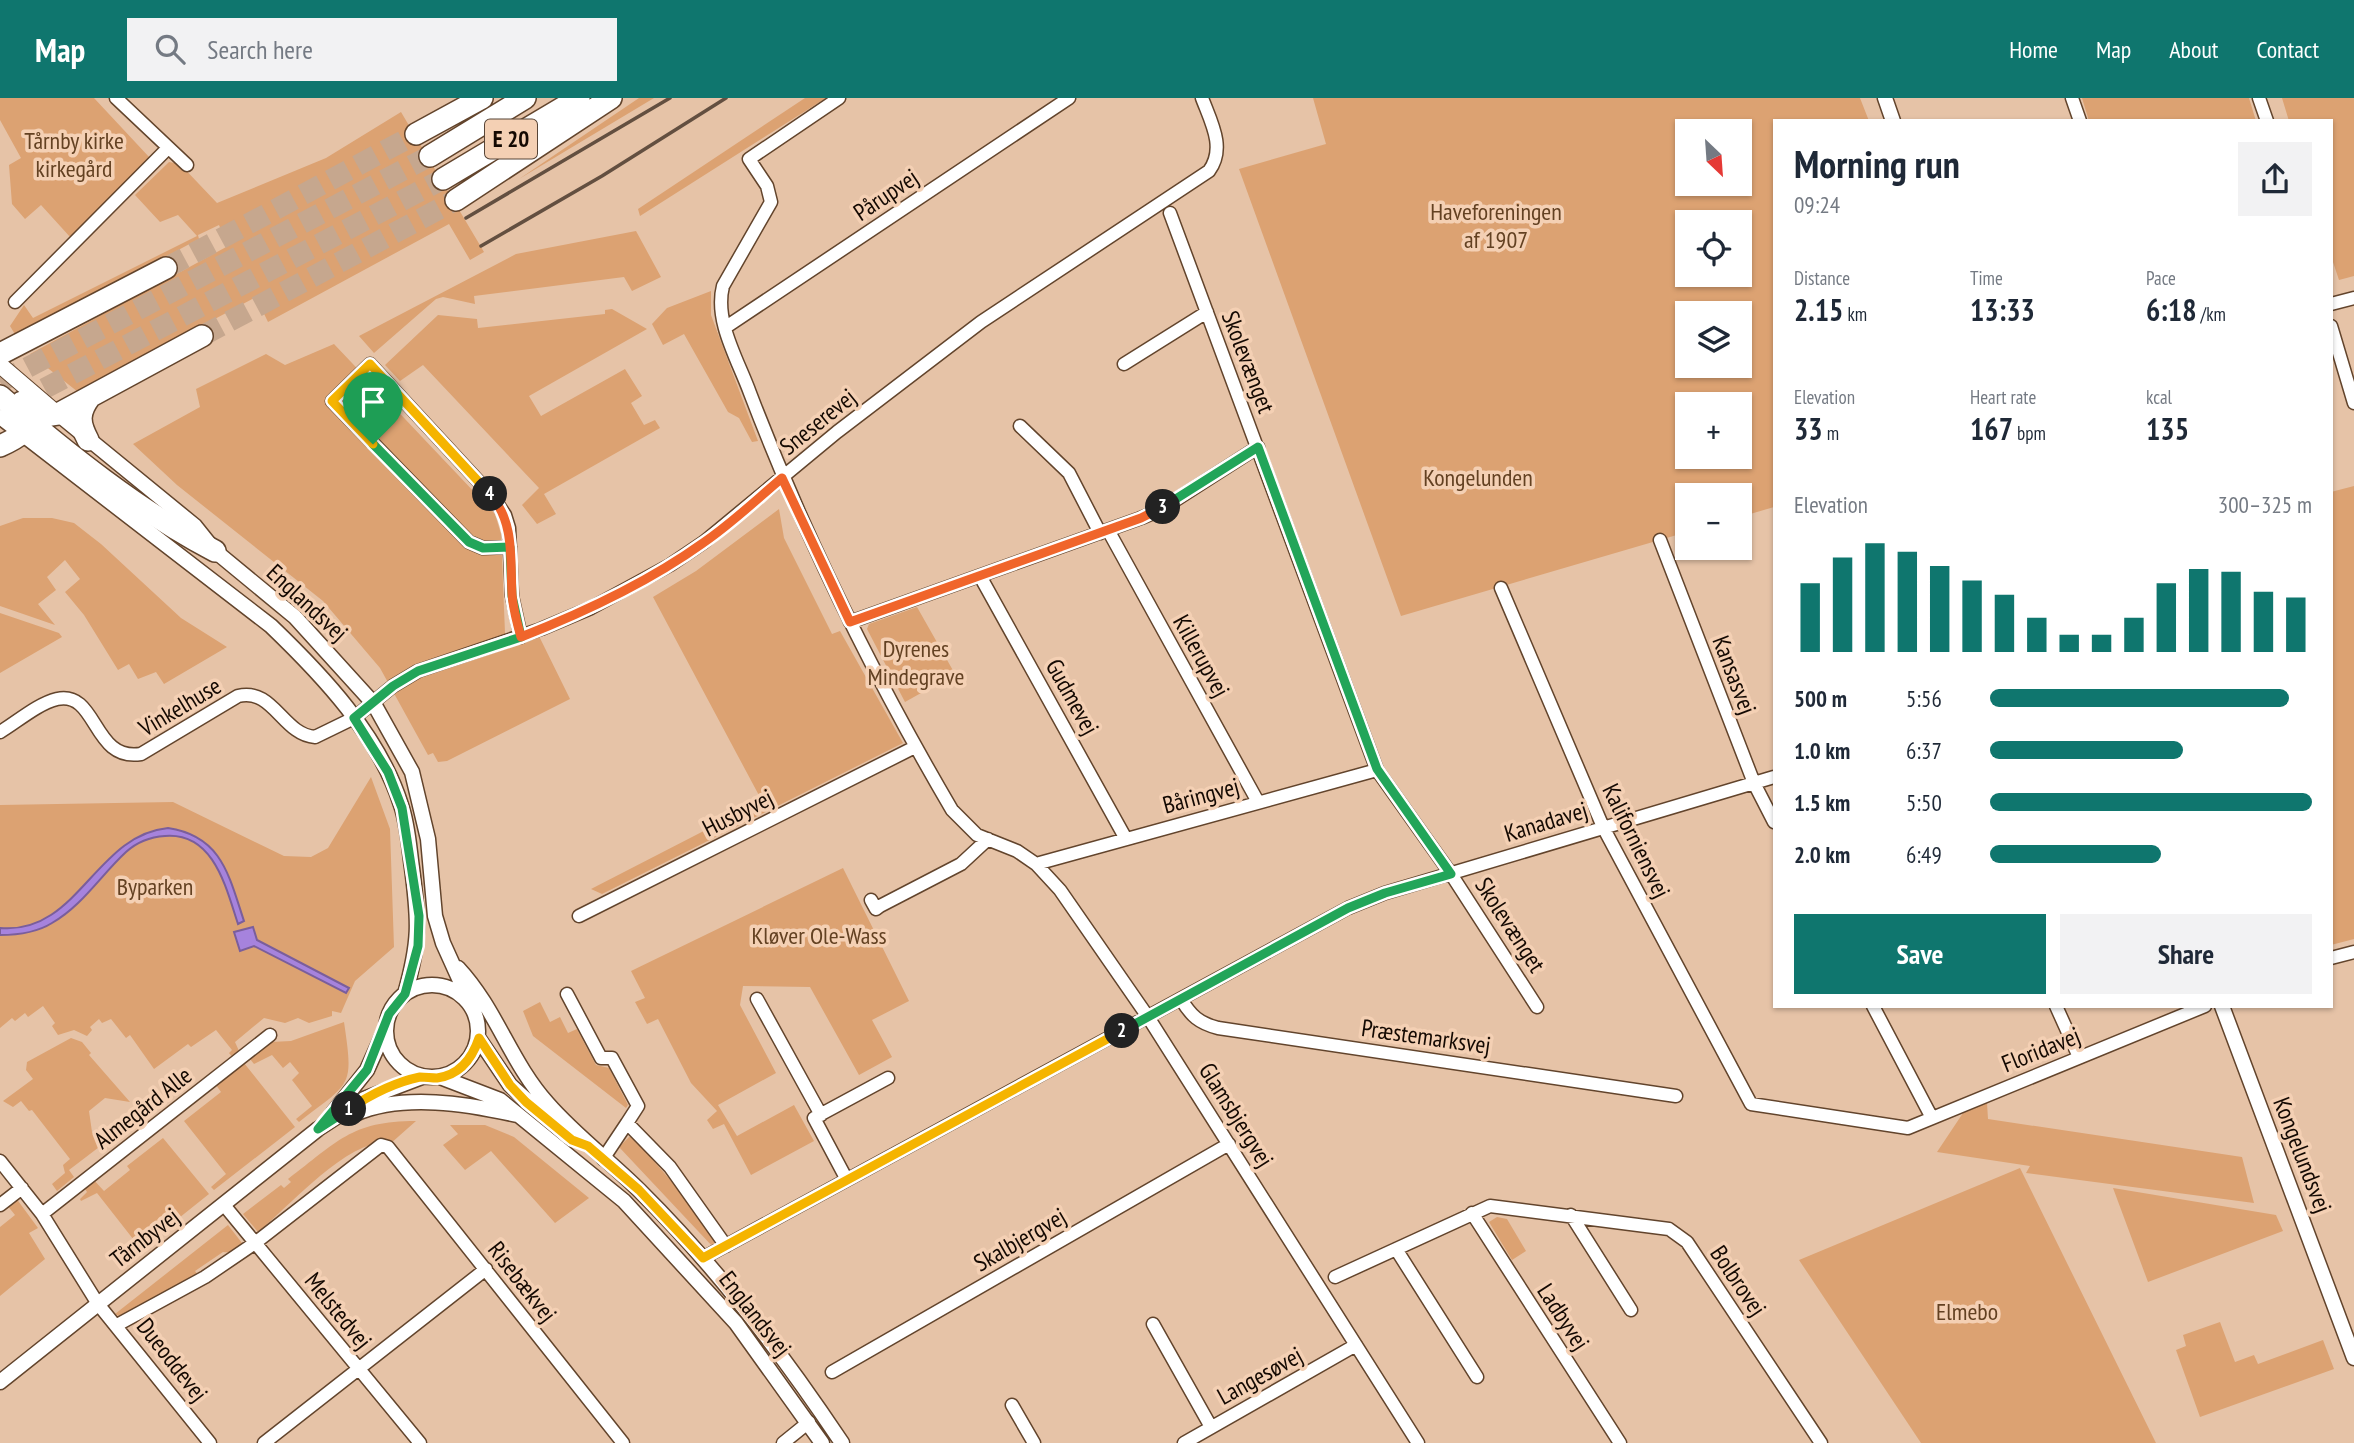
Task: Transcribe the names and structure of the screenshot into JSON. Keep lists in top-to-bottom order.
{
  "streets": {
    "highway": ["E 20"],
    "main road": ["Englandsvej"],
    "street": [
      "Pårupvej",
      "Skolevænget",
      "Sneserevej",
      "Killerupvej",
      "Kansasvej",
      "Gudmevej",
      "Vinkelhuse",
      "Båringvej",
      "Husbyvej",
      "Kanadavej",
      "Kaliforniensvej",
      "Præstemarksvej",
      "Floridavej",
      "Almegård Alle",
      "Glamsbjergvej",
      "Kongelundsvej",
      "Tårnbyvej",
      "Skalbjergvej",
      "Bolbrovej",
      "Risebækvej",
      "Melstedvej",
      "Ladbyvej",
      "Dueoddevej",
      "Langesøvej"
    ]
  },
  "crossings": [
    ["Pårupvej", "Glamsbjergvej"],
    ["Skolevænget", "Båringvej"],
    ["Skolevænget", "Kanadavej"],
    ["Sneserevej", "Englandsvej"],
    ["Sneserevej", "Vinkelhuse"],
    ["Sneserevej", "Glamsbjergvej"],
    ["Englandsvej", "Vinkelhuse"],
    ["Englandsvej", "Kanadavej"],
    ["Englandsvej", "Tårnbyvej"],
    ["Killerupvej", "Båringvej"],
    ["Kansasvej", "Kanadavej"],
    ["Gudmevej", "Båringvej"],
    ["Båringvej", "Glamsbjergvej"],
    ["Husbyvej", "Glamsbjergvej"],
    ["Kanadavej", "Kaliforniensvej"],
    ["Kanadavej", "Præstemarksvej"],
    ["Kanadavej", "Glamsbjergvej"],
    ["Kaliforniensvej", "Floridavej"],
    ["Glamsbjergvej", "Skalbjergvej"],
    ["Glamsbjergvej", "Langesøvej"],
    ["Tårnbyvej", "Melstedvej"],
    ["Tårnbyvej", "Dueoddevej"],
    ["Bolbrovej", "Ladbyvej"],
    ["Risebækvej", "Melstedvej"]
  ],
  "parks": [
    "Tårnby kirke kirkegård",
    "Haveforeningen af 1907",
    "Kongelunden",
    "Dyrenes Mindegrave",
    "Byparken",
    "Kløver Ole-Wass",
    "Elmebo"
  ],
  "north": "bottom right",
  "page": {
    "header": "Map",
    "search": "Search here",
    "nav": [
      "Home",
      "Map",
      "About",
      "Contact"
    ],
    "map_buttons": ["+", "−"],
    "heading": ["Morning run", "09:24"],
    "stats": [
      ["Distance", "2.15 km"],
      ["Time", "13:33"],
      ["Pace", "6:18 /km"],
      ["Elevation", "33 m"],
      ["Heart rate", "167 bpm"],
      ["kcal", "135"]
    ],
    "pins": [
      "4",
      "3",
      "2",
      "1"
    ],
    "chart": ["Elevation", "300–325 m"],
    "list": [
      {
        "name": "500 m",
        "note": "5:56"
      },
      {
        "name": "1.0 km",
        "note": "6:37"
      },
      {
        "name": "1.5 km",
        "note": "5:50"
      },
      {
        "name": "2.0 km",
        "note": "6:49"
      }
    ],
    "buttons": ["Save", "Share"]
  }
}
